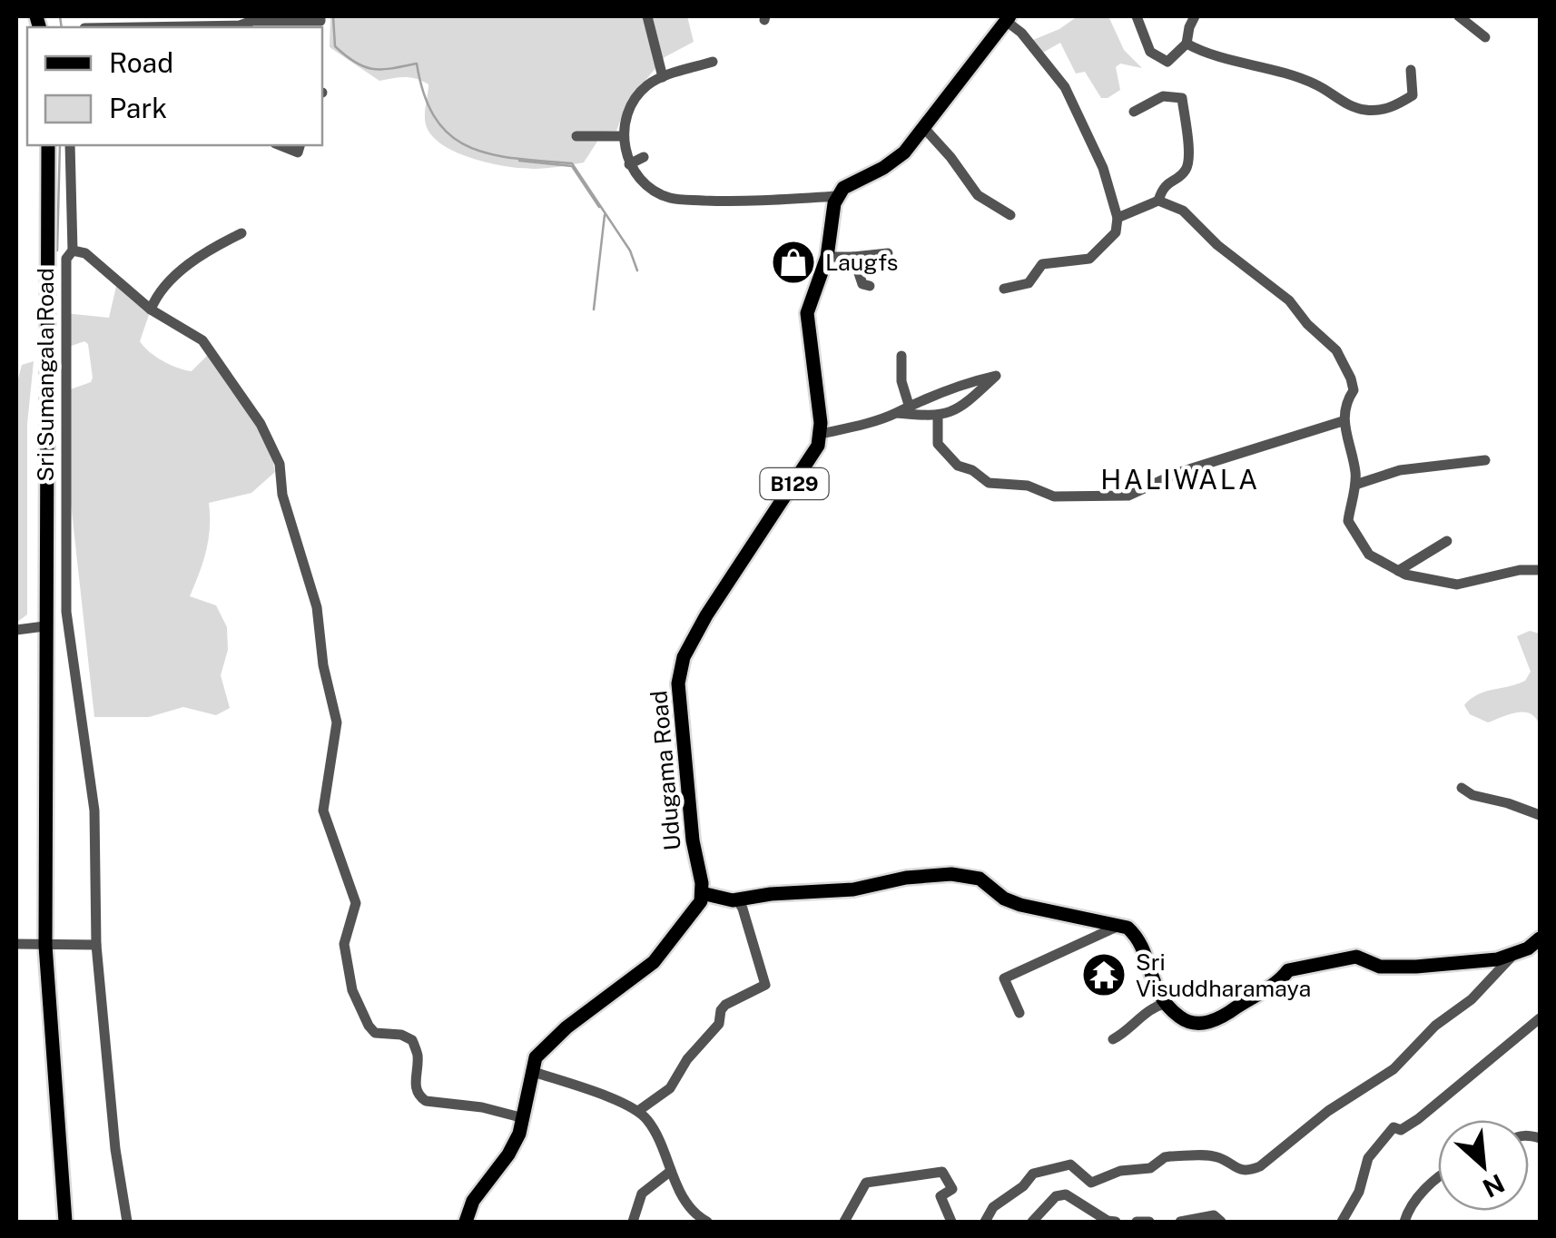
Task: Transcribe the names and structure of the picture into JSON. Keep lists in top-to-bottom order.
{
  "streets": {
    "main road": ["B129", "Udugama Road"],
    "street": ["Sri Sumangala Road"]
  },
  "districts": ["HALIWALA"],
  "places": {
    "shop": ["Laugfs"],
    "temple": ["Sri Visuddharamaya"]
  },
  "legend": ["Road", "Park"],
  "north": "bottom right"
}
